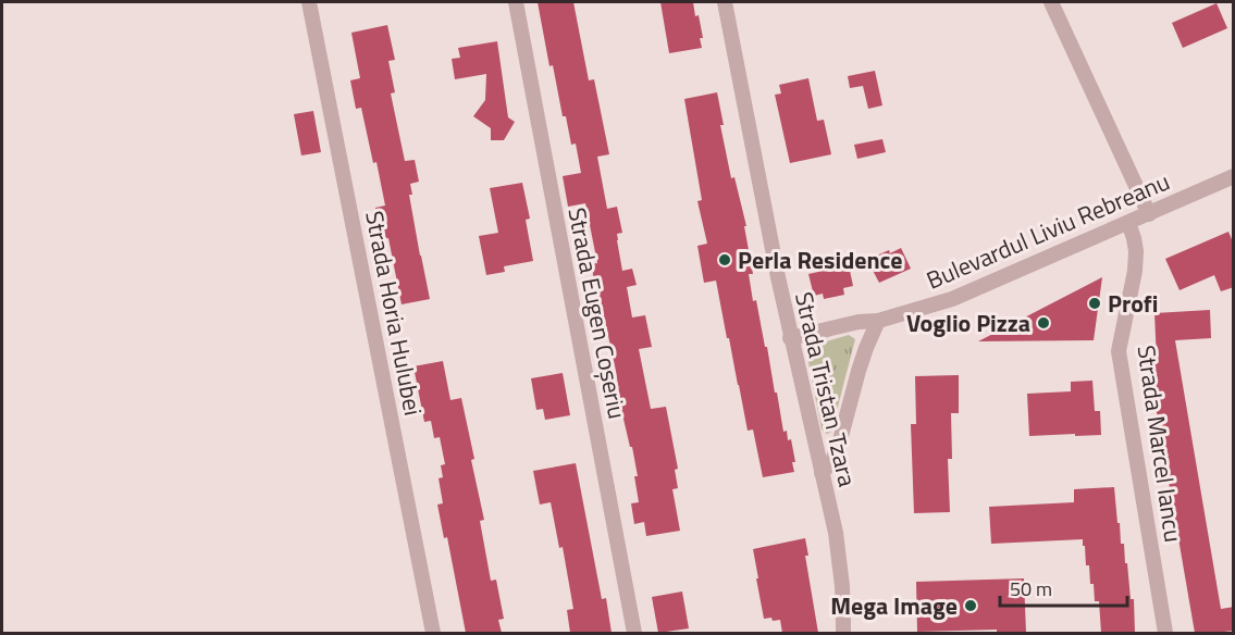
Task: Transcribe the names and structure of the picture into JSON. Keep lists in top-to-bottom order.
{
  "streets": {
    "street": [
      "Bulevardul Liviu Rebreanu",
      "Strada Horia Hulubei",
      "Strada Eugen Coșeriu",
      "Strada Tristan Tzara",
      "Strada Marcel Iancu"
    ]
  },
  "crossings": [
    ["Bulevardul Liviu Rebreanu", "Strada Tristan Tzara"],
    ["Bulevardul Liviu Rebreanu", "Strada Marcel Iancu"]
  ],
  "places": [
    "Perla Residence",
    "Profi",
    "Voglio Pizza",
    "Mega Image"
  ],
  "scale_bar": "50 m"
}
